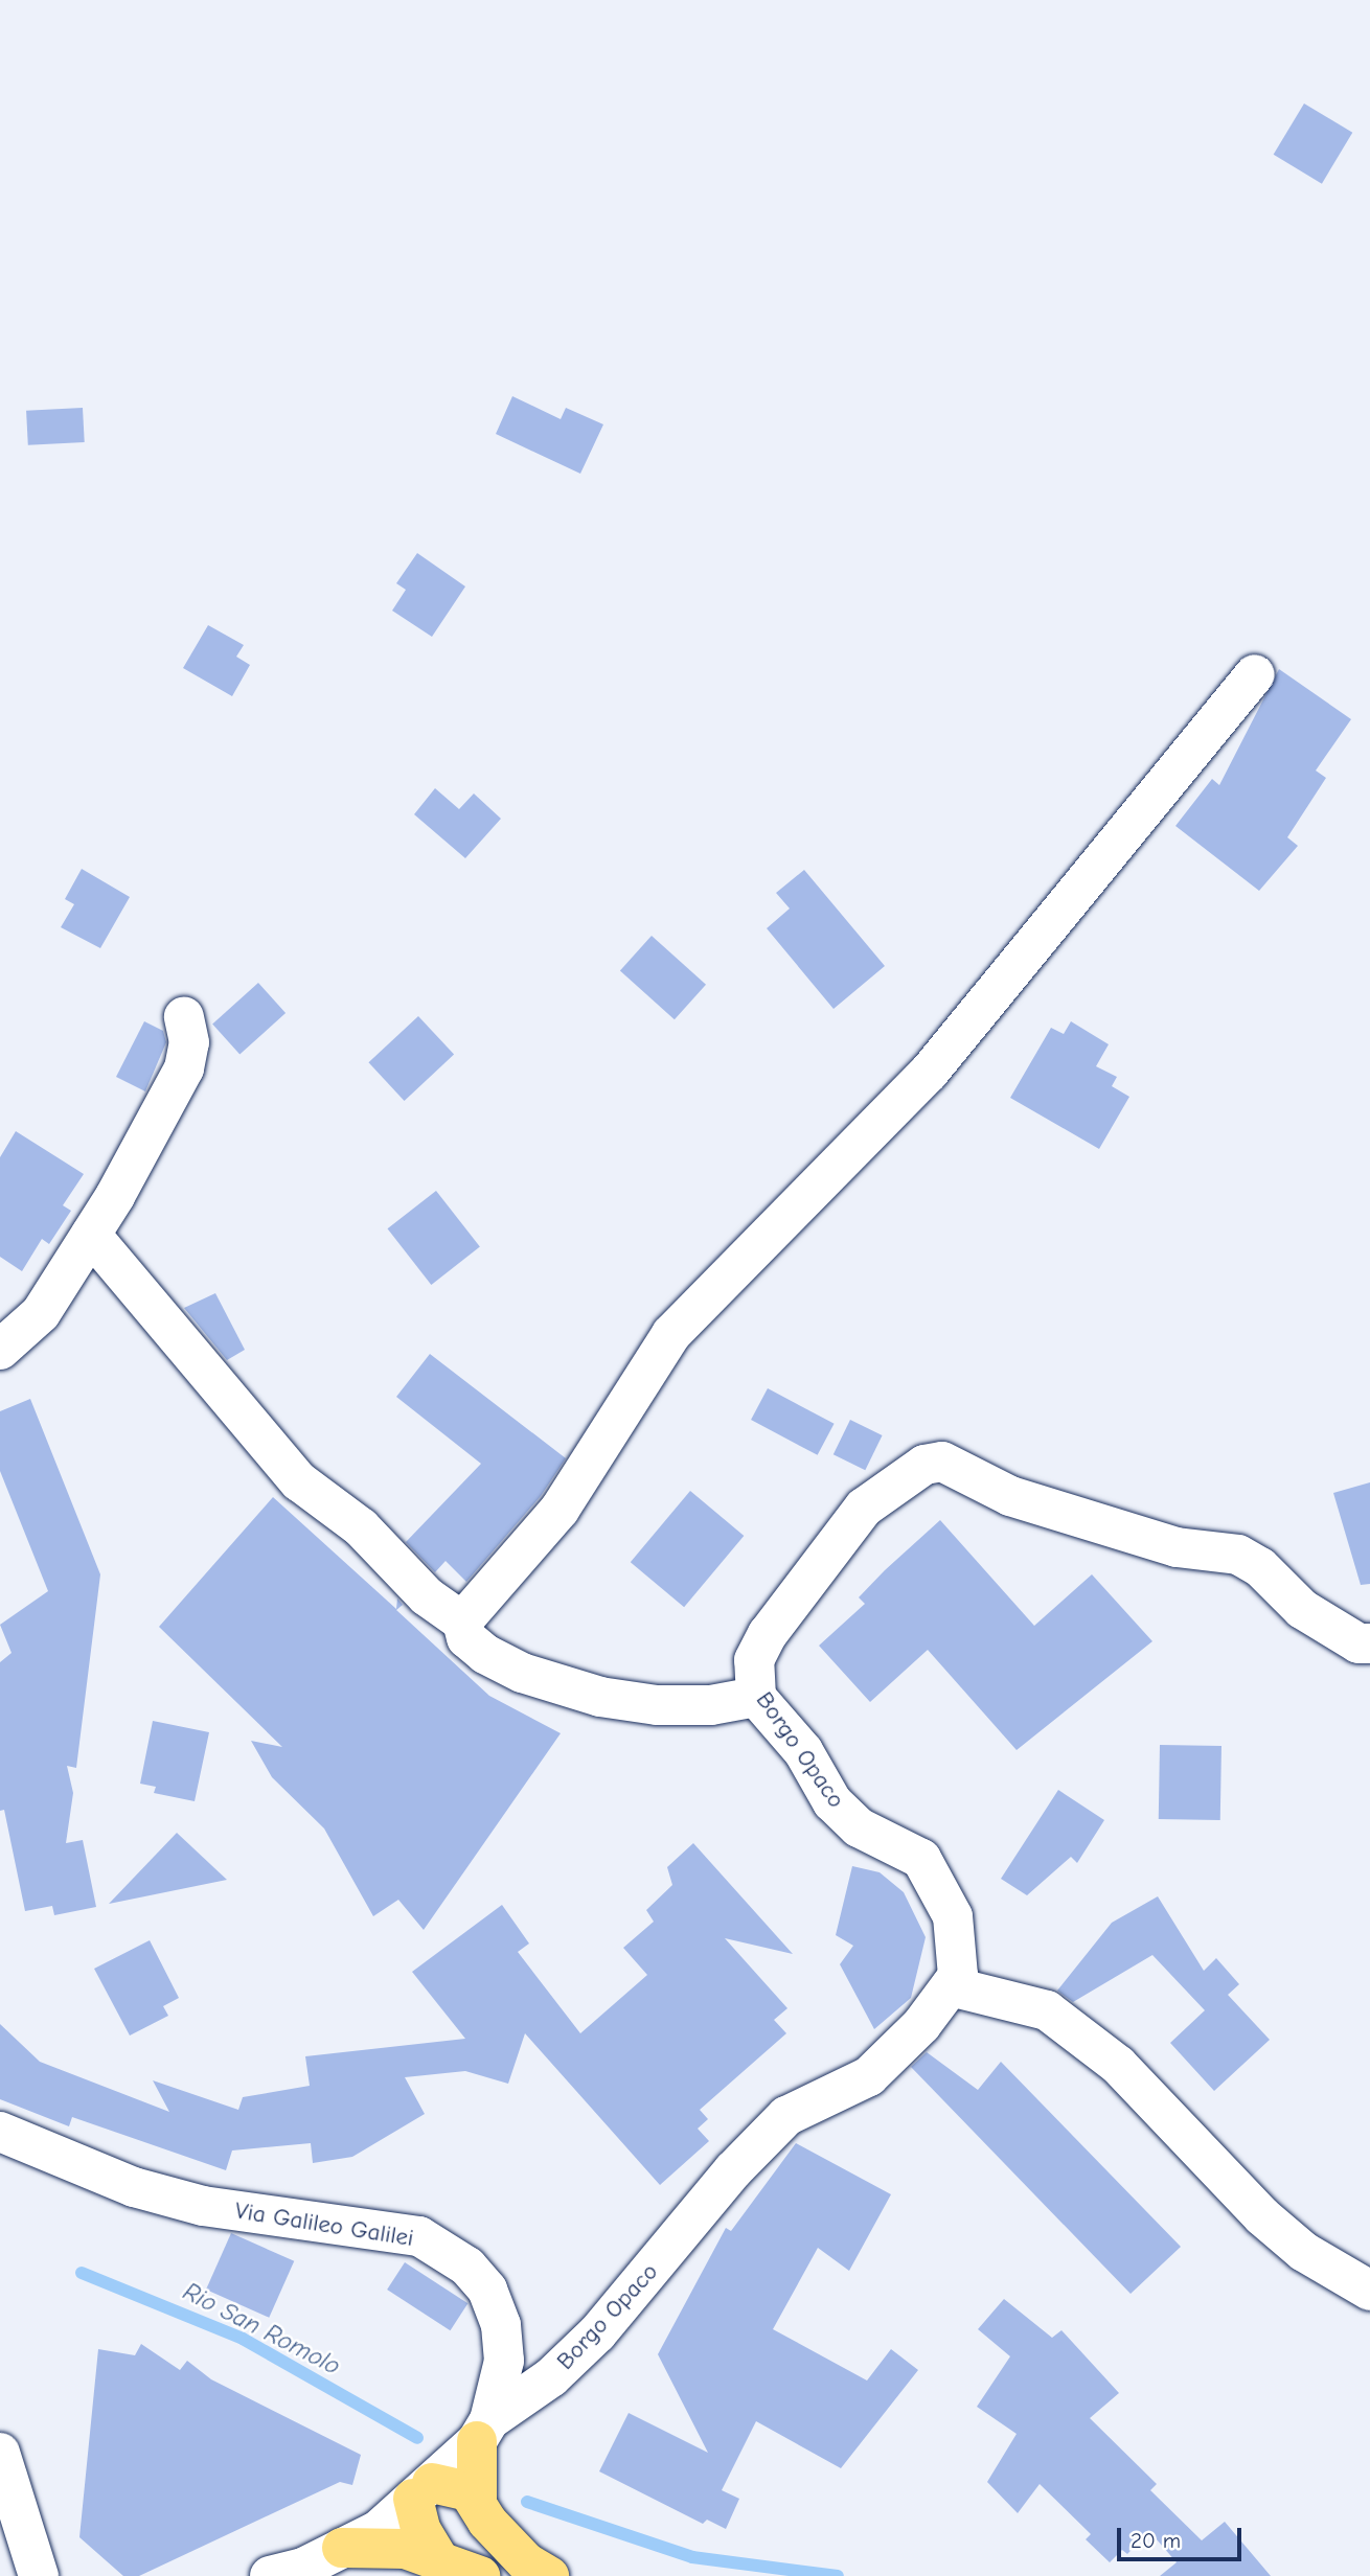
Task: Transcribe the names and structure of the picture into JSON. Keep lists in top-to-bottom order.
{
  "streets": {
    "street": ["Borgo Opaco", "Via Galileo Galilei"]
  },
  "crossings": [
    ["Borgo Opaco", "Via Galileo Galilei"]
  ],
  "water": ["Rio San Romolo"],
  "scale_bar": "20 m"
}
